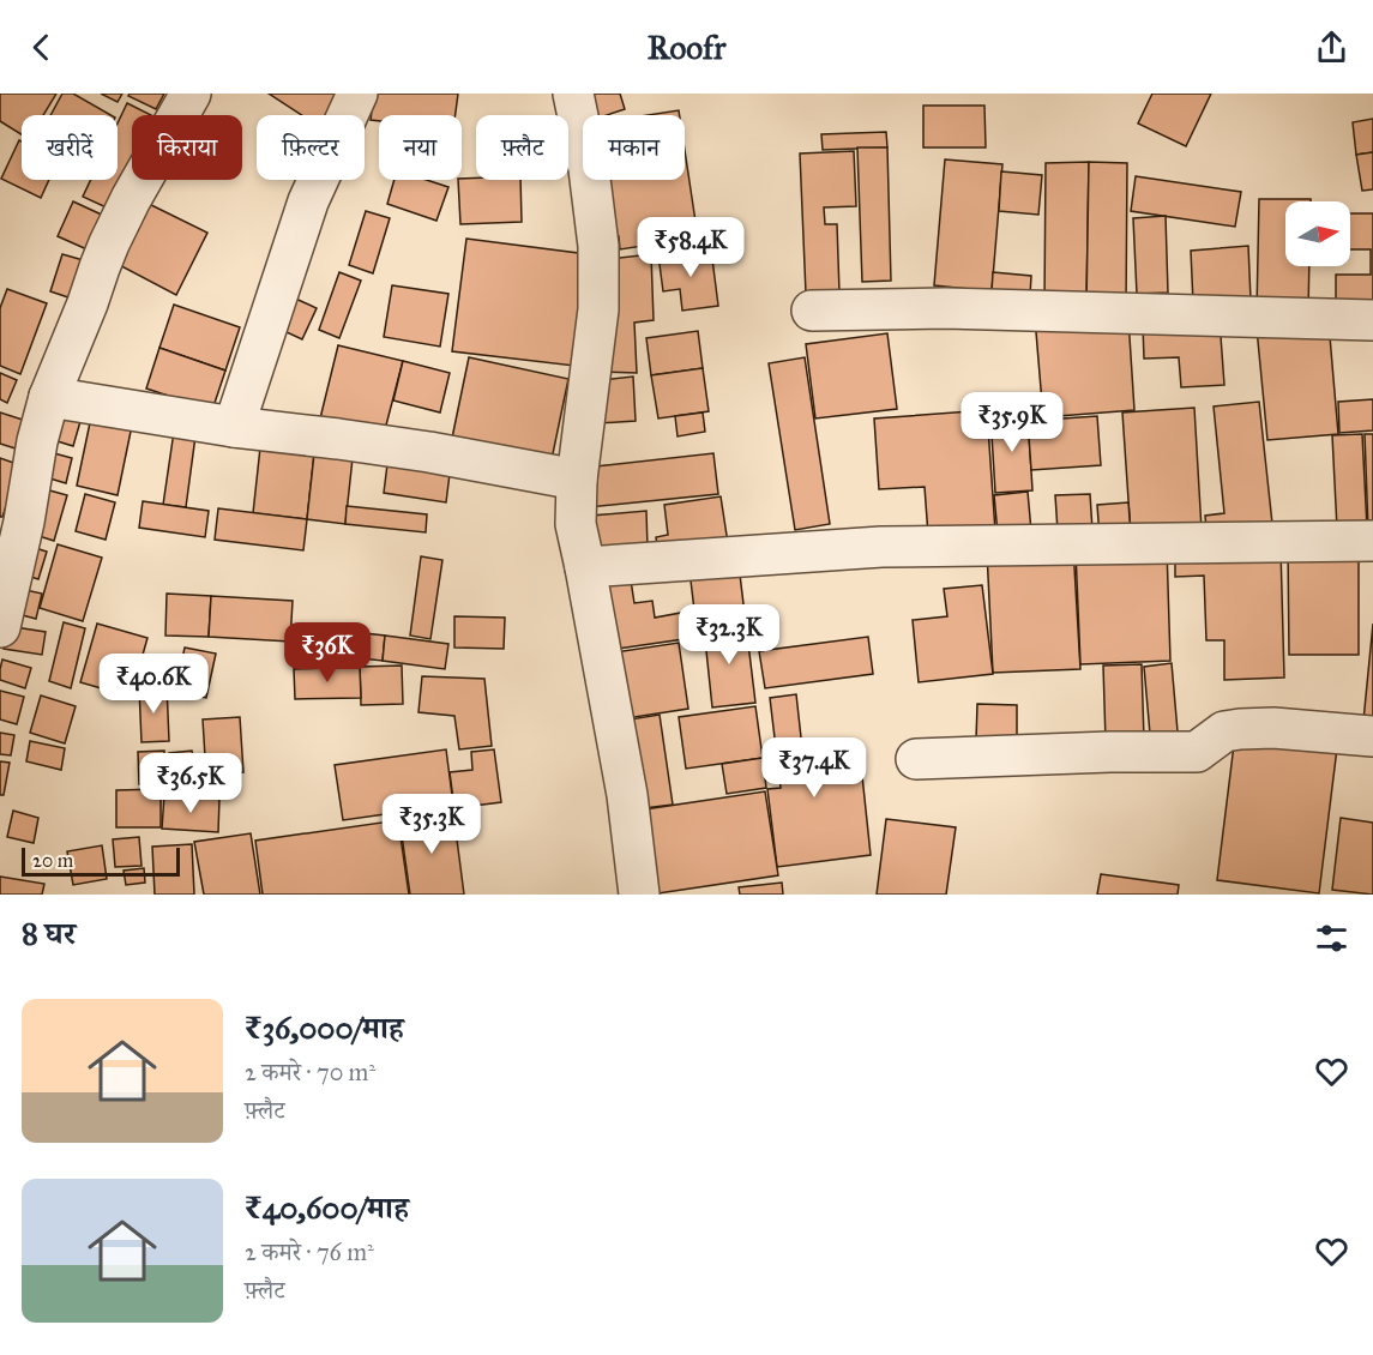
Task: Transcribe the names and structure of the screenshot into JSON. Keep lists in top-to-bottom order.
{
  "scale_bar": "20 m",
  "north": "right",
  "page": {
    "header": "Roofr",
    "chip": [
      "खरीदें",
      "किराया",
      "फ़िल्टर",
      "नया",
      "फ़्लैट",
      "मकान"
    ],
    "price": [
      "₹58.4K",
      "₹35.9K",
      "₹32.3K",
      "₹36K",
      "₹40.6K",
      "₹37.4K",
      "₹36.5K",
      "₹35.3K"
    ],
    "scale": "20 m",
    "heading": "8 घर",
    "list": [
      {
        "name": "₹36,000/माह",
        "note": "2 कमरे · 70 m² · फ़्लैट"
      },
      {
        "name": "₹40,600/माह",
        "note": "2 कमरे · 76 m² · फ़्लैट"
      }
    ]
  }
}
